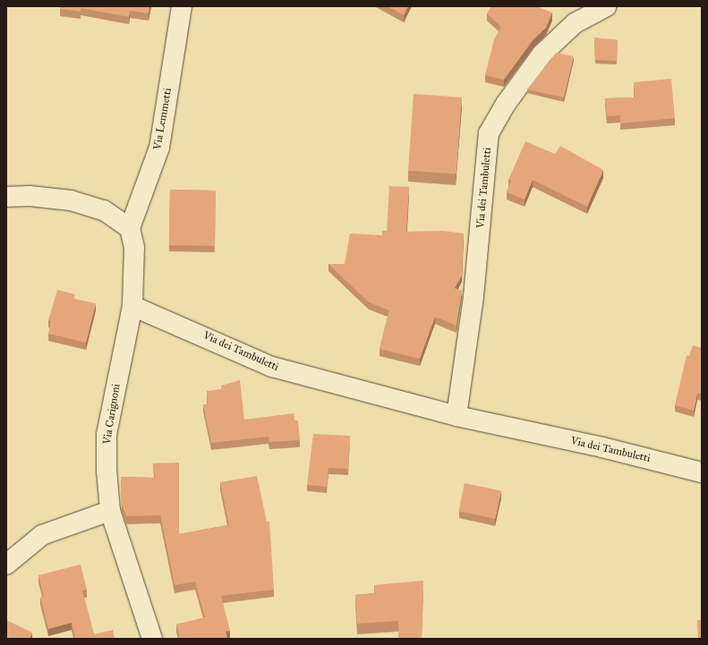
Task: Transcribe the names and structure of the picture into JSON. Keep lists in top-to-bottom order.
{
  "streets": {
    "street": ["Via Lemmetti", "Via dei Tambuletti", "Via Carignoni"]
  },
  "crossings": [
    ["Via Lemmetti", "Via Carignoni"],
    ["Via dei Tambuletti", "Via Carignoni"]
  ]
}
